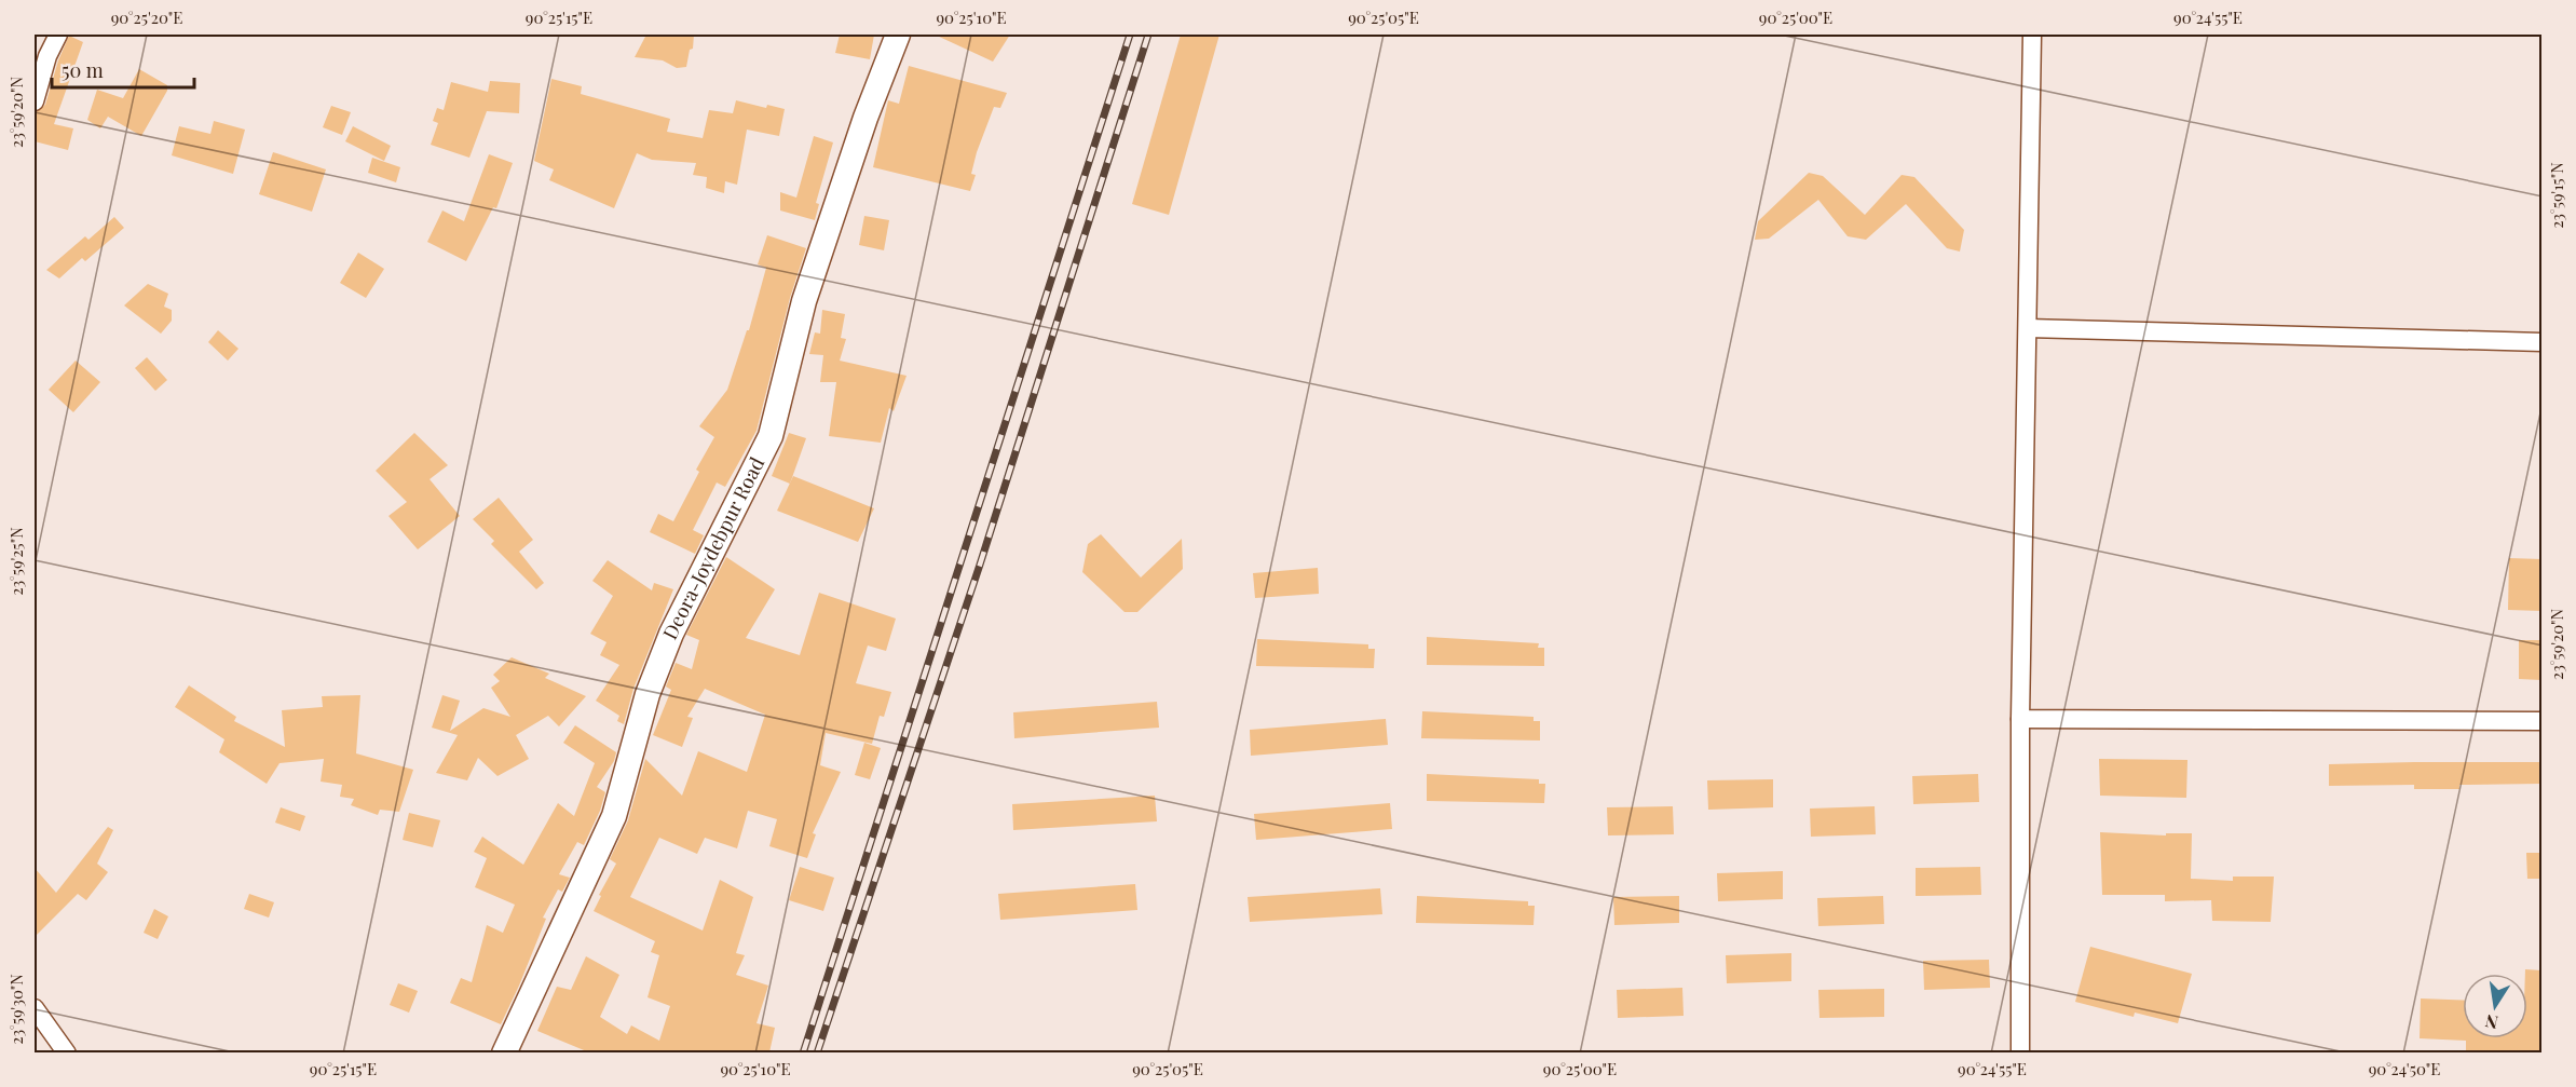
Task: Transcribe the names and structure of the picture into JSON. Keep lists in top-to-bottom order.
{
  "streets": {
    "street": ["Deora-Joydebpur Road"]
  },
  "scale_bar": "50 m",
  "north": "bottom",
  "coordinates": [
    "90°25'20\"E",
    "90°25'15\"E",
    "90°25'10\"E",
    "90°25'05\"E",
    "90°25'00\"E",
    "90°24'55\"E",
    "23°59'20\"N",
    "23°59'15\"N",
    "23°59'25\"N",
    "23°59'30\"N",
    "90°24'50\"E"
  ]
}
